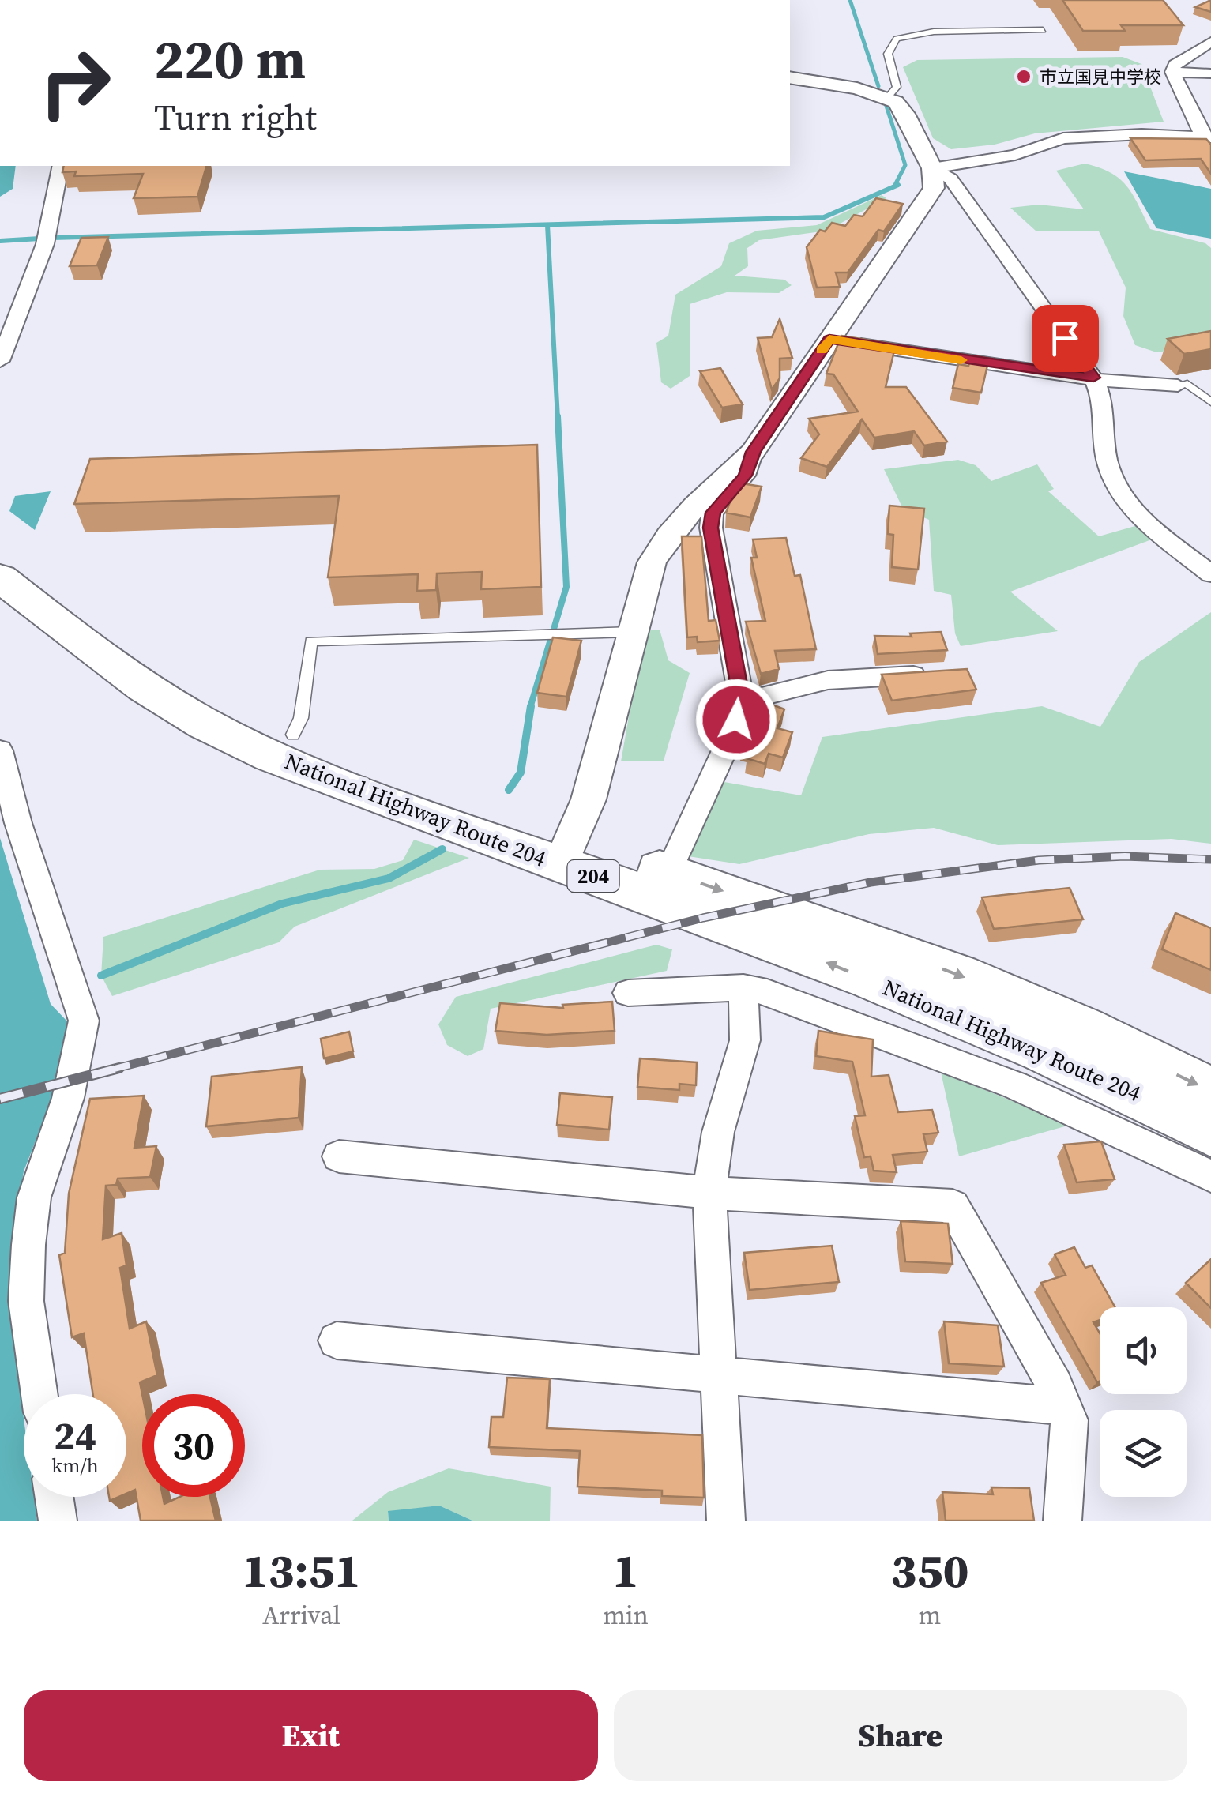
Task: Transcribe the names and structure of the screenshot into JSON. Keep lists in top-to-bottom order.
{
  "streets": {
    "highway": ["National Highway Route 204", "204"]
  },
  "places": ["市立国見中学校"],
  "page": {
    "turn": ["220 m", "Turn right"],
    "speed": "24 km/h",
    "limit": "30",
    "eta": [
      "13:51",
      "Arrival",
      "1",
      "min",
      "350",
      "m"
    ],
    "buttons": ["Exit", "Share"]
  }
}
